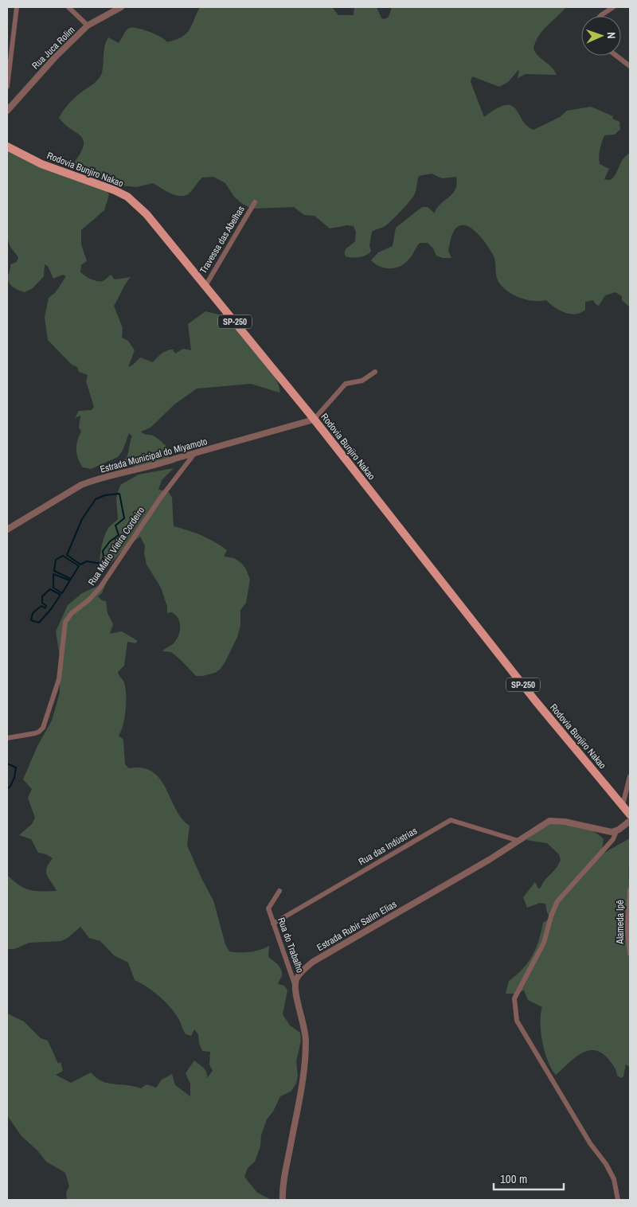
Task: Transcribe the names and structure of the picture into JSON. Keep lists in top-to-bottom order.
{
  "streets": {
    "main road": ["Rodovia Bunjiro Nakao", "SP-250"],
    "street": [
      "Rua Juca Rolim",
      "Travessa das Abelhas",
      "Estrada Municipal do Miyamoto",
      "Rua Mário Vieira Cordeiro",
      "Rua das Indústrias",
      "Alameda Ipê",
      "Estrada Rubir Salim Elias",
      "Rua do Trabalho"
    ]
  },
  "crossings": [
    ["Rodovia Bunjiro Nakao", "Travessa das Abelhas"],
    ["Rodovia Bunjiro Nakao", "Estrada Municipal do Miyamoto"],
    ["Estrada Municipal do Miyamoto", "Rua Mário Vieira Cordeiro"],
    ["Rua das Indústrias", "Estrada Rubir Salim Elias"],
    ["Rua das Indústrias", "Rua do Trabalho"],
    ["Estrada Rubir Salim Elias", "Rua do Trabalho"]
  ],
  "scale_bar": "100 m",
  "north": "right"
}
